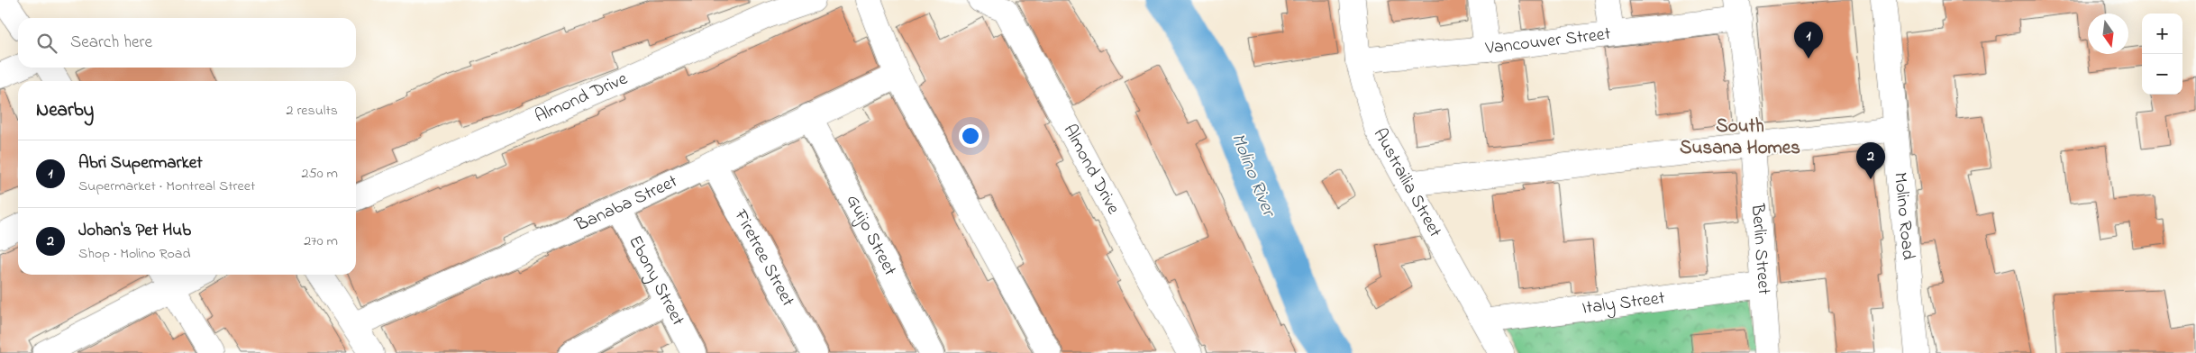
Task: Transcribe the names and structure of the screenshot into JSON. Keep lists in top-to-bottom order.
{
  "streets": {
    "street": [
      "Vancouver Street",
      "Almond Drive",
      "Austrailia Street",
      "Banaba Street",
      "Molino Road",
      "Guijo Street",
      "Berlin Street",
      "Firetree Street",
      "Ebony Street",
      "Italy Street"
    ]
  },
  "crossings": [
    ["Vancouver Street", "Austrailia Street"],
    ["Vancouver Street", "Berlin Street"],
    ["Austrailia Street", "Italy Street"],
    ["Banaba Street", "Guijo Street"],
    ["Banaba Street", "Firetree Street"],
    ["Banaba Street", "Ebony Street"],
    ["Berlin Street", "Italy Street"]
  ],
  "districts": ["South Susana Homes"],
  "water": ["Molino River"],
  "north": "bottom",
  "page": {
    "map_buttons": ["+", "−"],
    "search": "Search here",
    "pins": ["1", "2"],
    "heading": ["Nearby", "2 results"],
    "list": [
      {
        "mark": "1",
        "name": "Abri Supermarket",
        "note": "Supermarket · Montreal Street",
        "value": "250 m"
      },
      {
        "mark": "2",
        "name": "Johan's Pet Hub",
        "note": "Shop · Molino Road",
        "value": "270 m"
      }
    ]
  }
}
